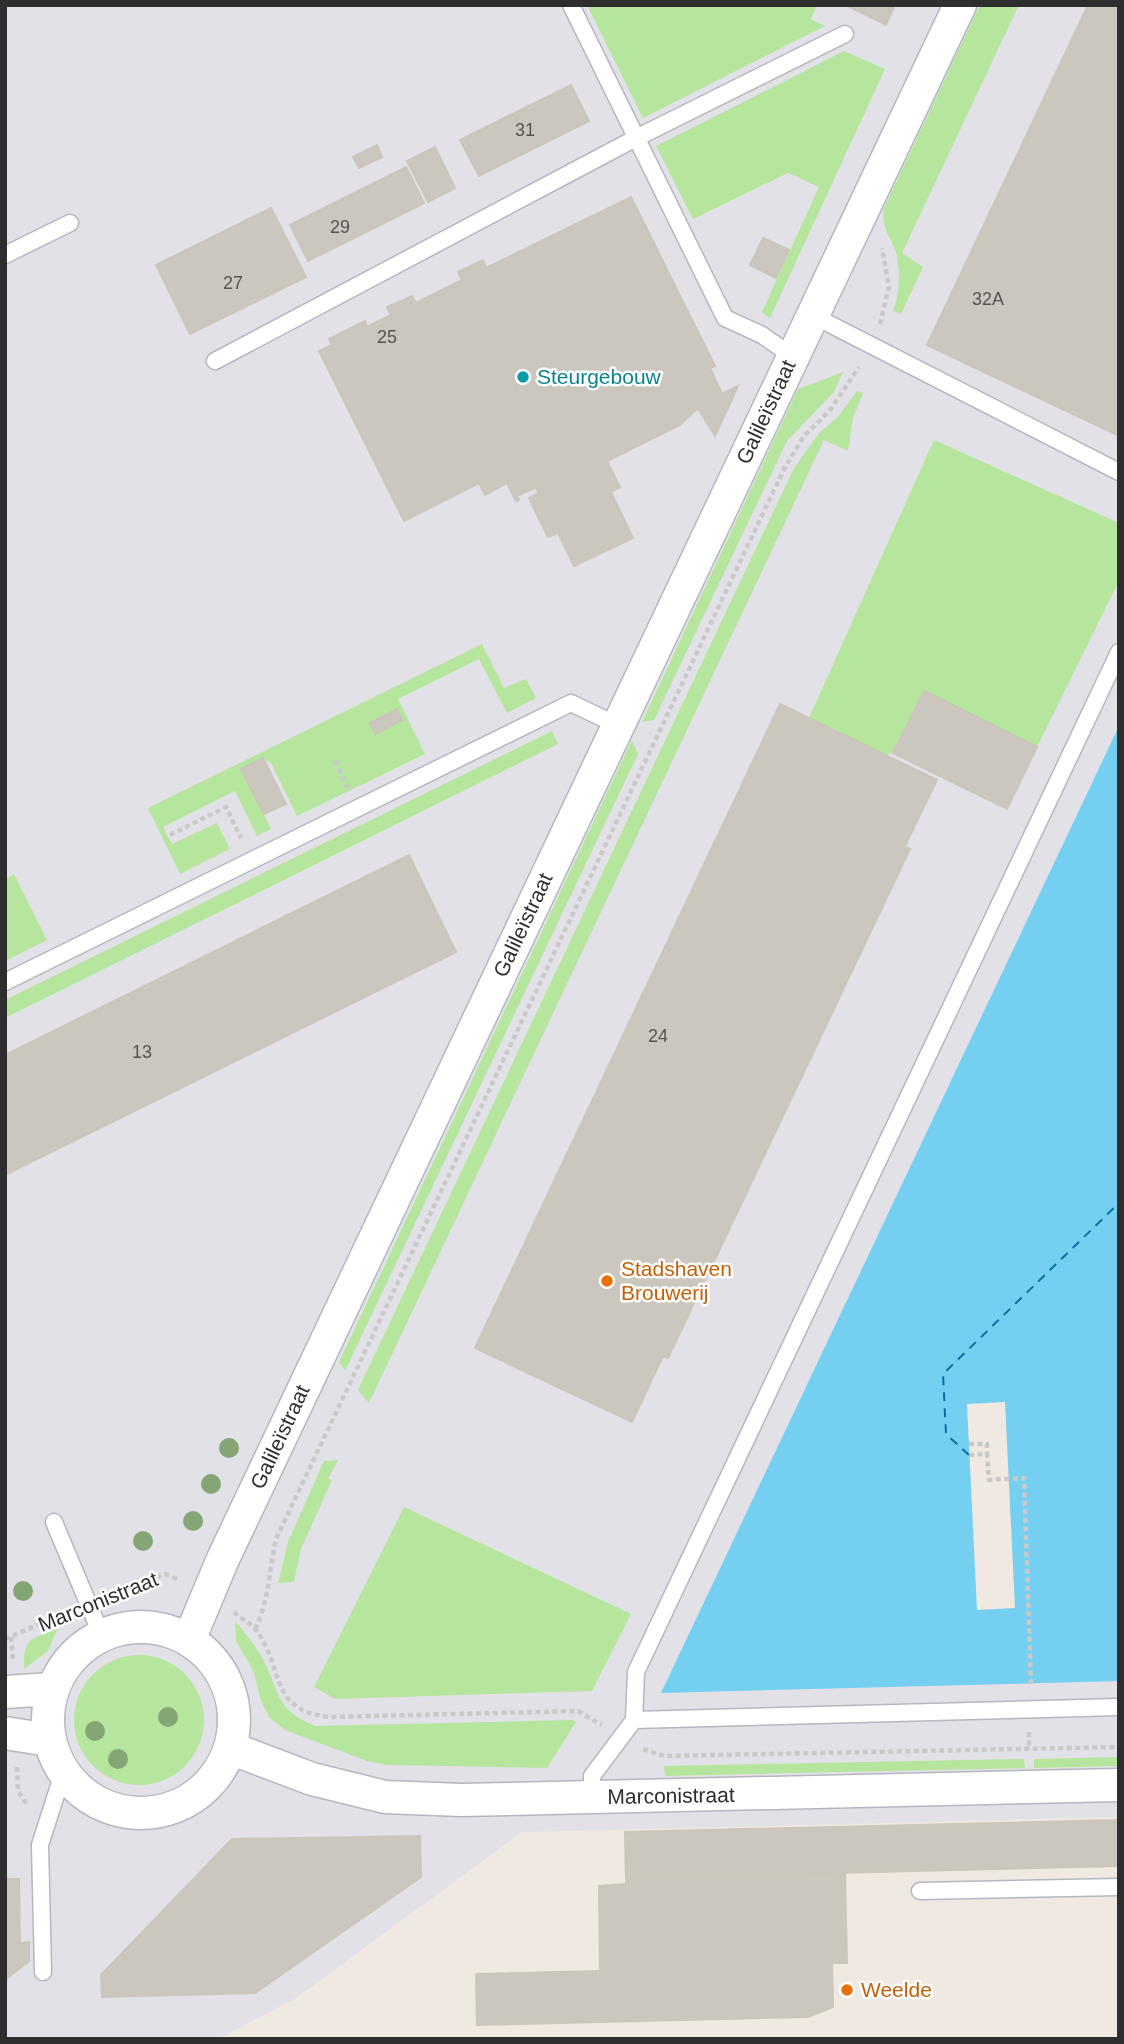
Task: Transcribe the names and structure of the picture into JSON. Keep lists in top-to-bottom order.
{
  "streets": {
    "street": ["Galileïstraat", "Marconistraat"]
  },
  "crossings": [
    ["Galileïstraat", "Marconistraat"]
  ],
  "places": ["Steurgebouw", "Stadshaven Brouwerij", "Weelde"],
  "house_numbers": [
    "31",
    "29",
    "27",
    "32A",
    "25",
    "24",
    "13"
  ]
}
